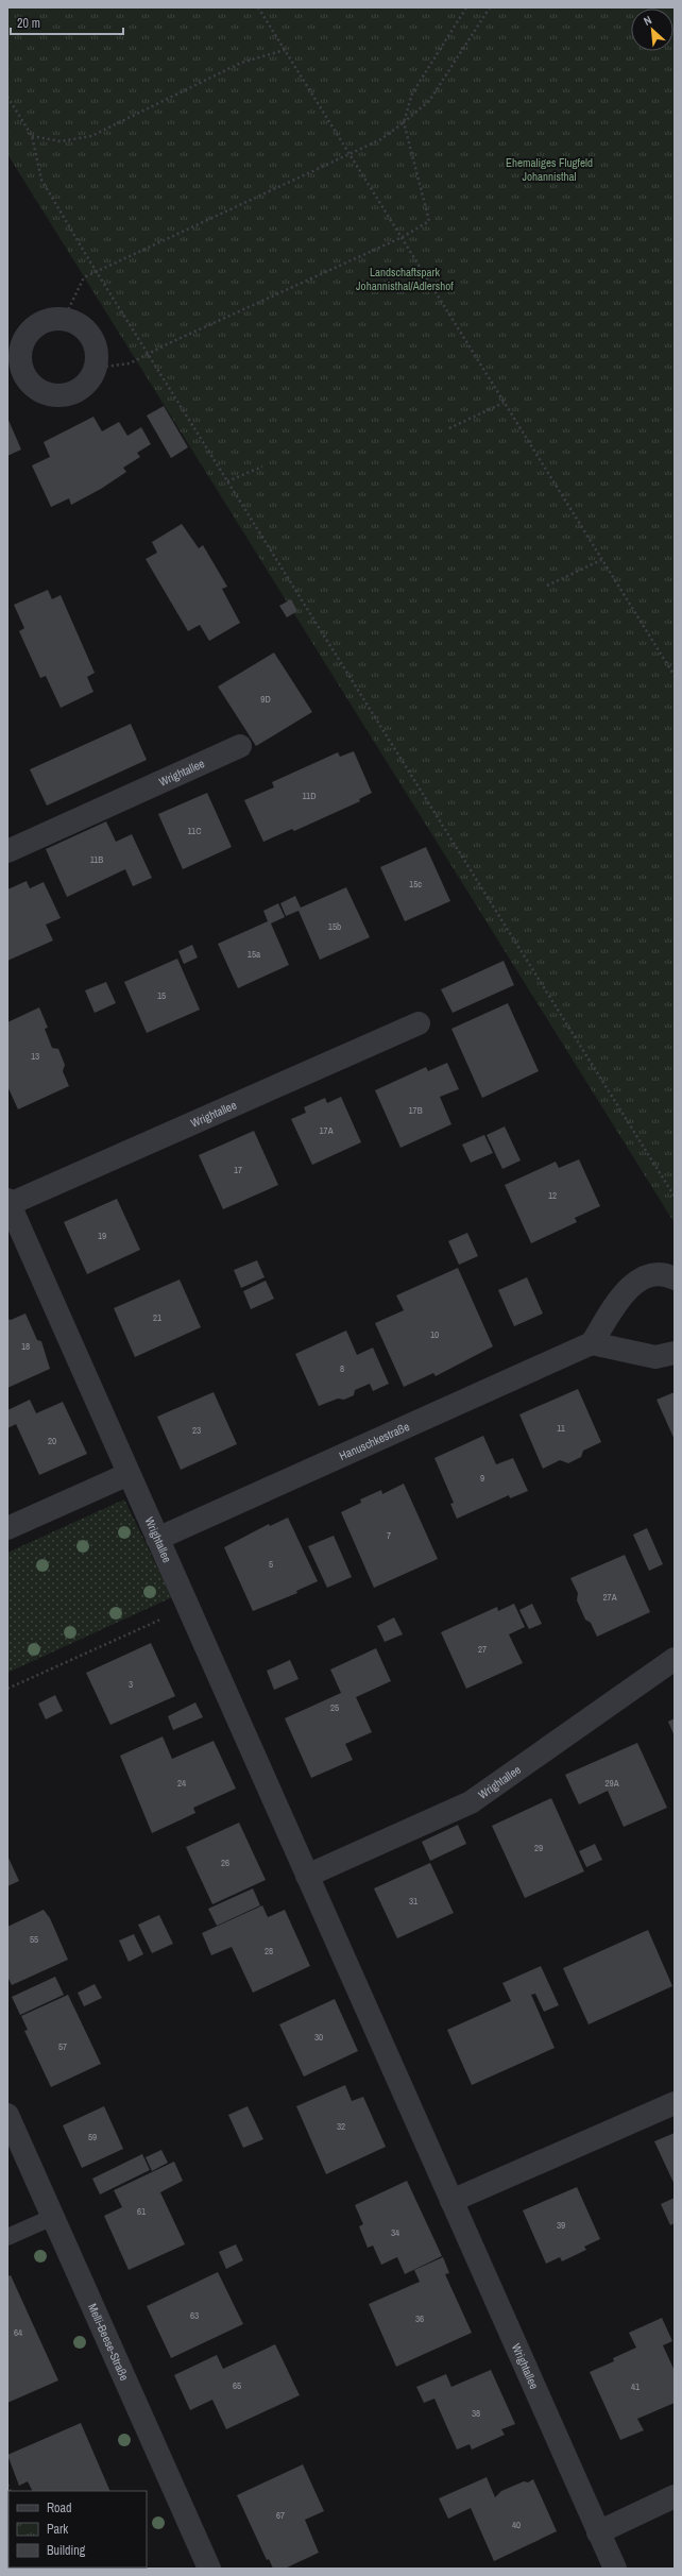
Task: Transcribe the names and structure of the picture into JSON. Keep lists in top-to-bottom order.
{
  "streets": {
    "street": ["Wrightallee", "Hanuschkestraße", "Melli-Beese-Straße"]
  },
  "crossings": [
    ["Wrightallee", "Hanuschkestraße"]
  ],
  "parks": ["Ehemaliges Flugfeld Johannisthal", "Landschaftspark Johannisthal/Adlershof"],
  "house_numbers": [
    "9D",
    "11D",
    "11C",
    "11B",
    "15c",
    "15b",
    "15a",
    "15",
    "13",
    "17B",
    "17A",
    "17",
    "12",
    "19",
    "21",
    "10",
    "18",
    "8",
    "11",
    "23",
    "20",
    "9",
    "7",
    "5",
    "27A",
    "27",
    "3",
    "25",
    "24",
    "29A",
    "29",
    "26",
    "31",
    "55",
    "28",
    "30",
    "57",
    "32",
    "59",
    "61",
    "39",
    "34",
    "63",
    "36",
    "64",
    "65",
    "41",
    "38",
    "67",
    "40"
  ],
  "legend": ["Road", "Park", "Building"],
  "scale_bar": "20 m",
  "north": "top left"
}
